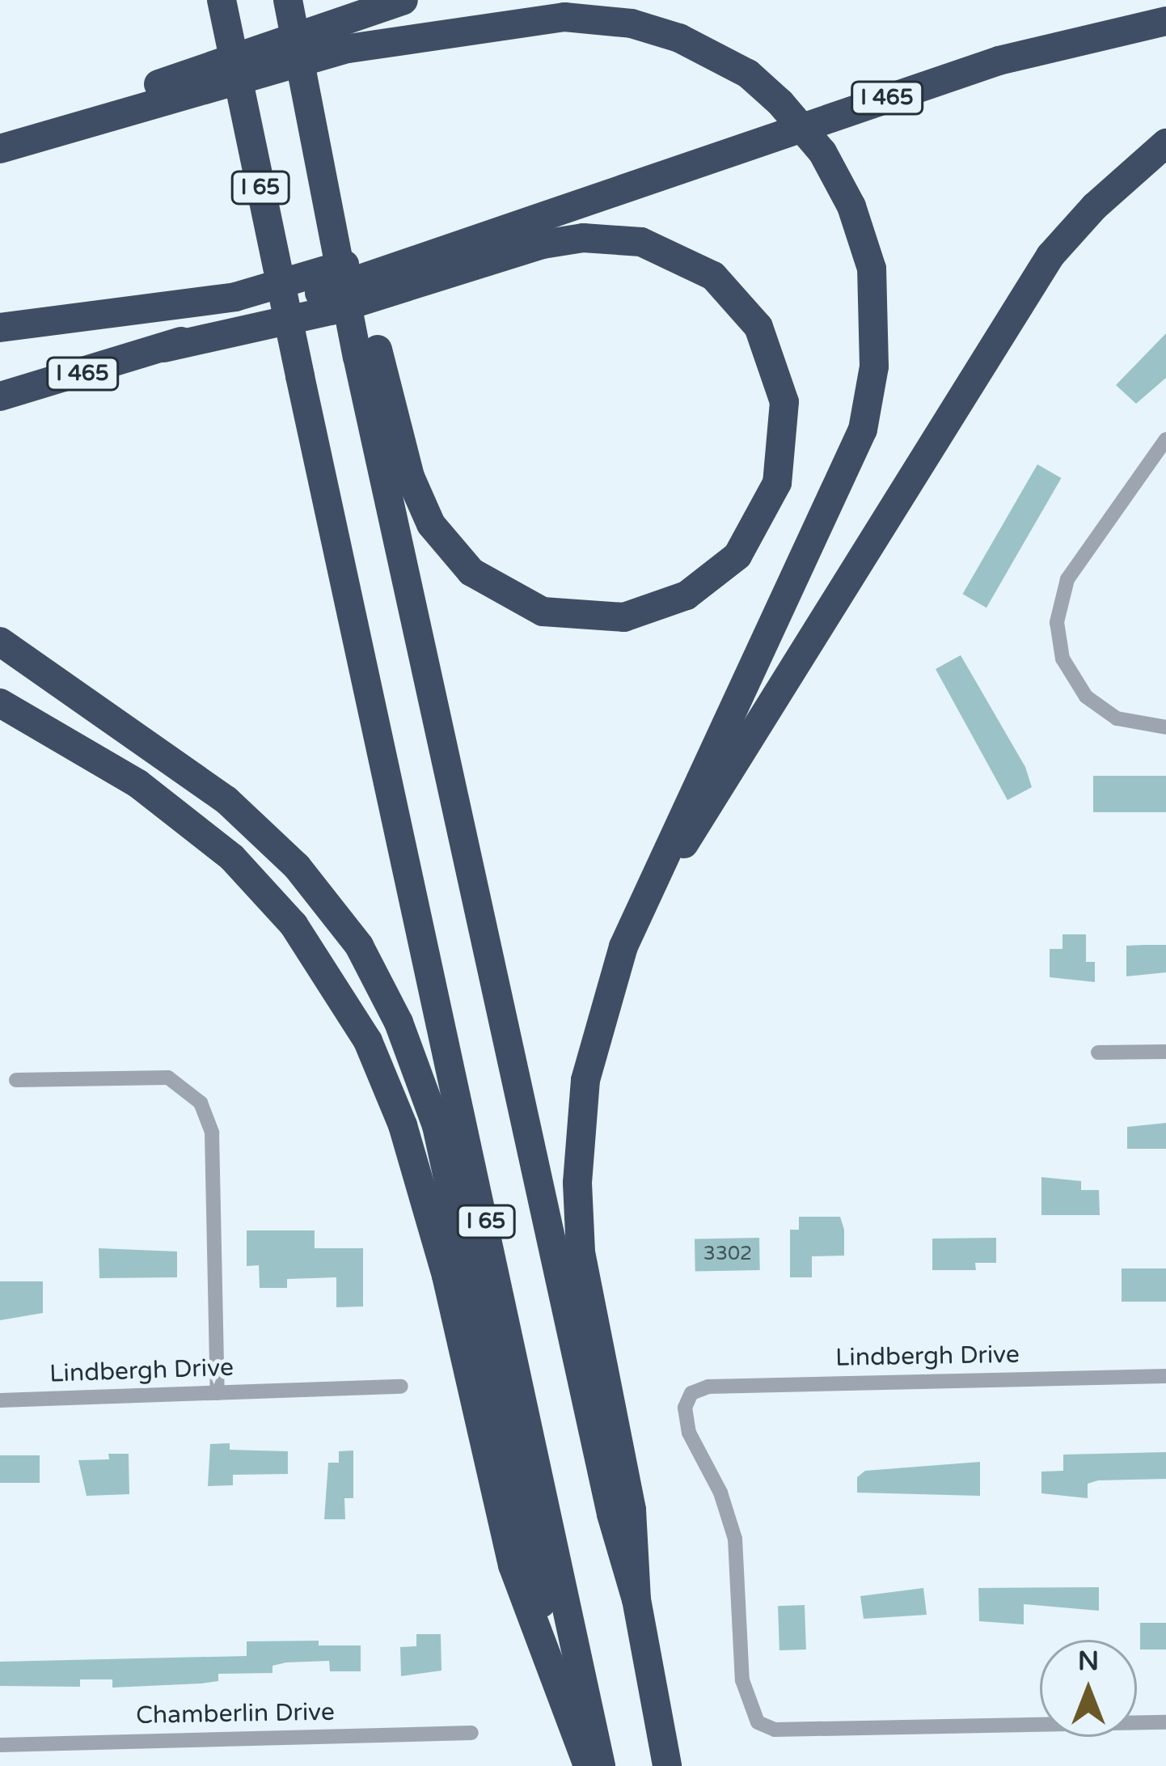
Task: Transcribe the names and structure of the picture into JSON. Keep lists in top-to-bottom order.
{
  "streets": {
    "highway": ["I 465", "I 65"],
    "street": ["Lindbergh Drive", "Chamberlin Drive"]
  },
  "house_numbers": ["3302"],
  "north": "top"
}
